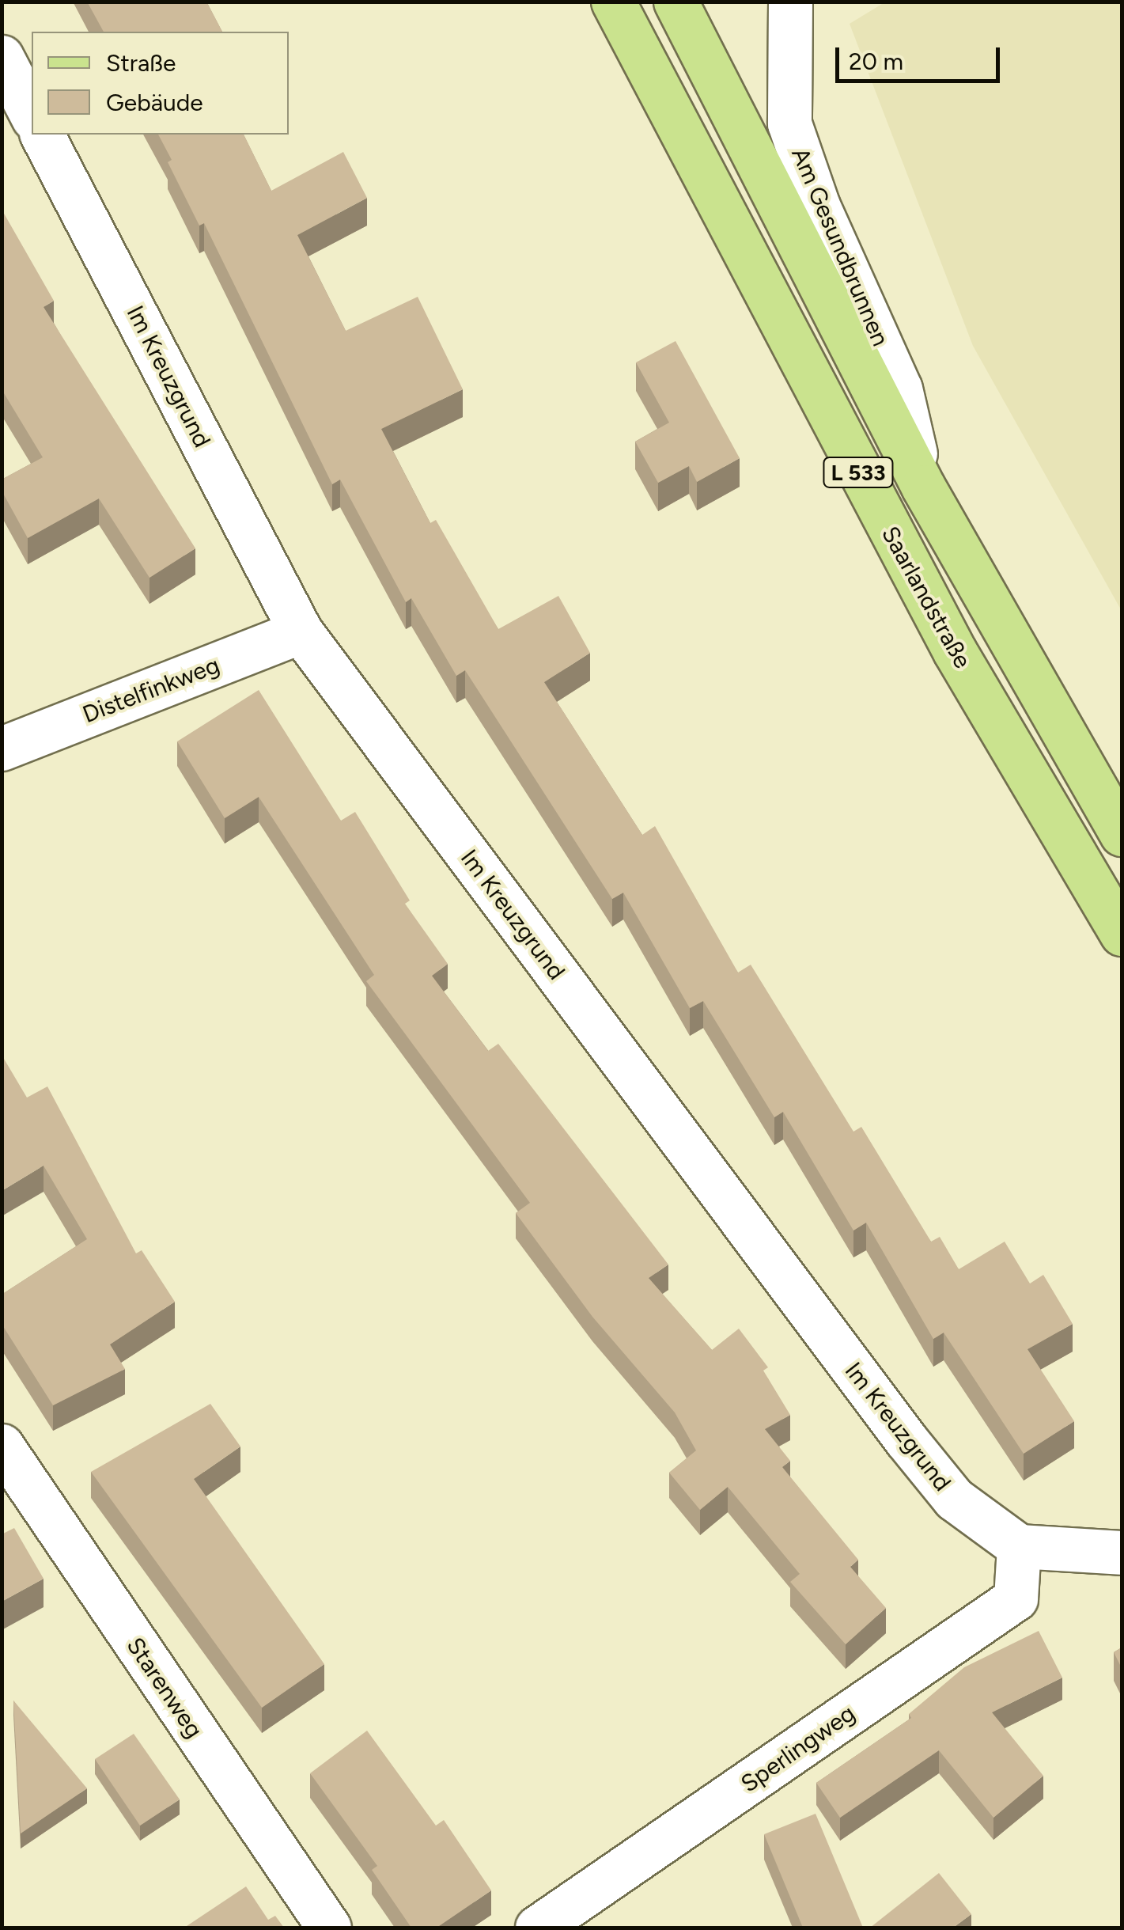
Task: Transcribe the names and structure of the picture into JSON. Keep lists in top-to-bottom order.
{
  "streets": {
    "main road": ["L 533", "Saarlandstraße"],
    "street": [
      "Am Gesundbrunnen",
      "Im Kreuzgrund",
      "Distelfinkweg",
      "Starenweg",
      "Sperlingweg"
    ]
  },
  "crossings": [
    ["Am Gesundbrunnen", "L 533"],
    ["Im Kreuzgrund", "Distelfinkweg"],
    ["Im Kreuzgrund", "Sperlingweg"]
  ],
  "legend": ["Straße", "Gebäude"],
  "scale_bar": "20 m"
}
